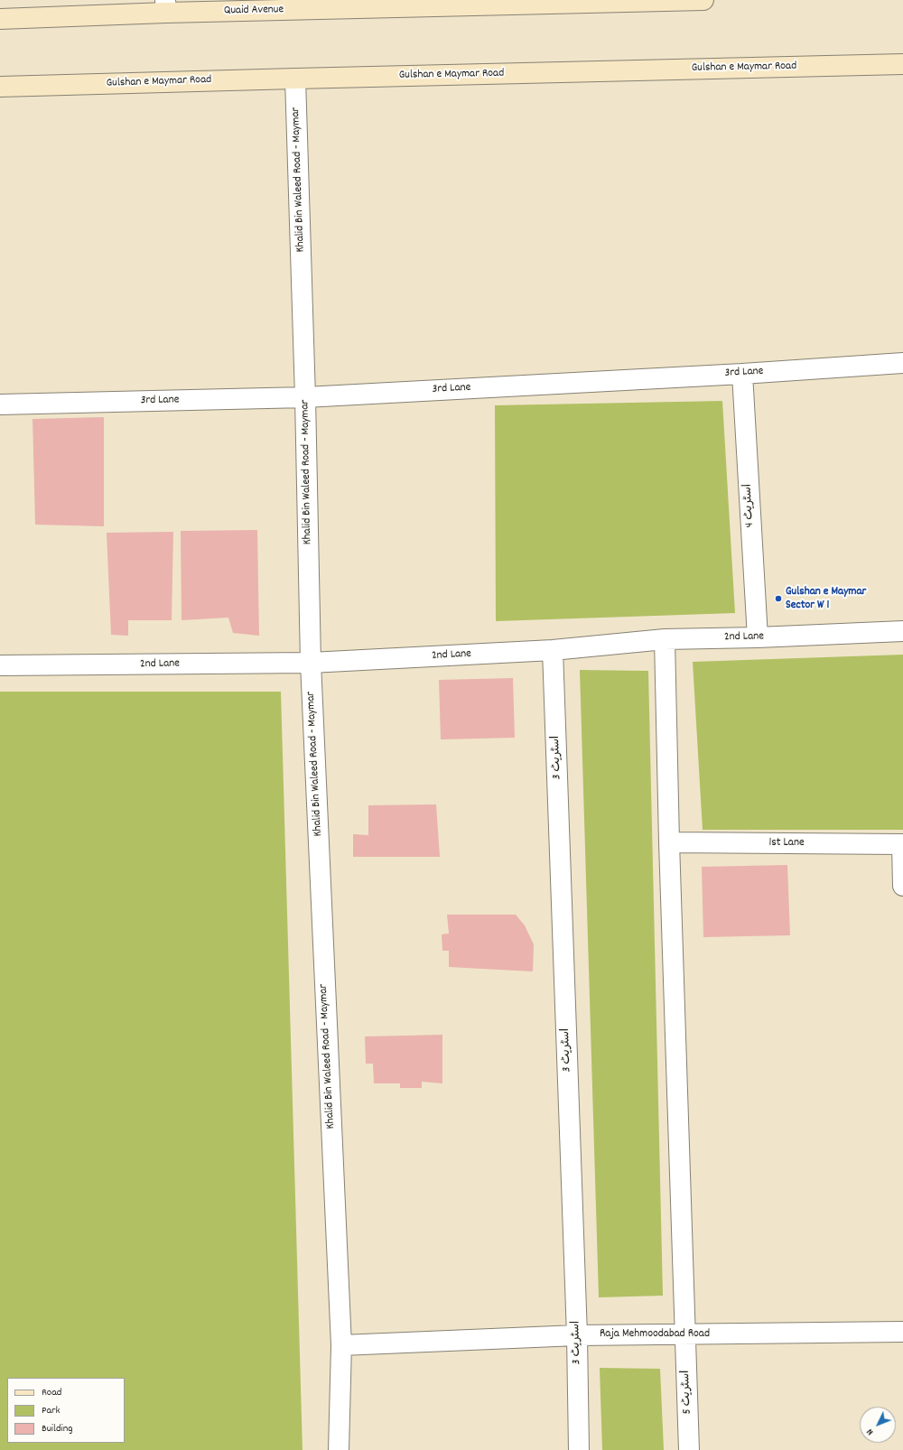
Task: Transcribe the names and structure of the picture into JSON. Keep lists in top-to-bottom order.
{
  "streets": {
    "main road": ["Quaid Avenue", "Gulshan e Maymar Road"],
    "street": [
      "Khalid Bin Waleed Road - Maymar",
      "3rd Lane",
      "اسٹریٹ 4",
      "2nd Lane",
      "اسٹریٹ 3",
      "1st Lane",
      "Raja Mehmoodabad Road",
      "اسٹریٹ 5"
    ]
  },
  "crossings": [
    ["Gulshan e Maymar Road", "Khalid Bin Waleed Road - Maymar"],
    ["Khalid Bin Waleed Road - Maymar", "3rd Lane"],
    ["Khalid Bin Waleed Road - Maymar", "2nd Lane"],
    ["Khalid Bin Waleed Road - Maymar", "Raja Mehmoodabad Road"],
    ["3rd Lane", "اسٹریٹ 4"],
    ["اسٹریٹ 4", "2nd Lane"],
    ["2nd Lane", "اسٹریٹ 3"],
    ["اسٹریٹ 3", "Raja Mehmoodabad Road"],
    ["Raja Mehmoodabad Road", "اسٹریٹ 5"]
  ],
  "places": ["Gulshan e Maymar Sector W 1"],
  "legend": ["Road", "Park", "Building"],
  "north": "bottom left"
}
